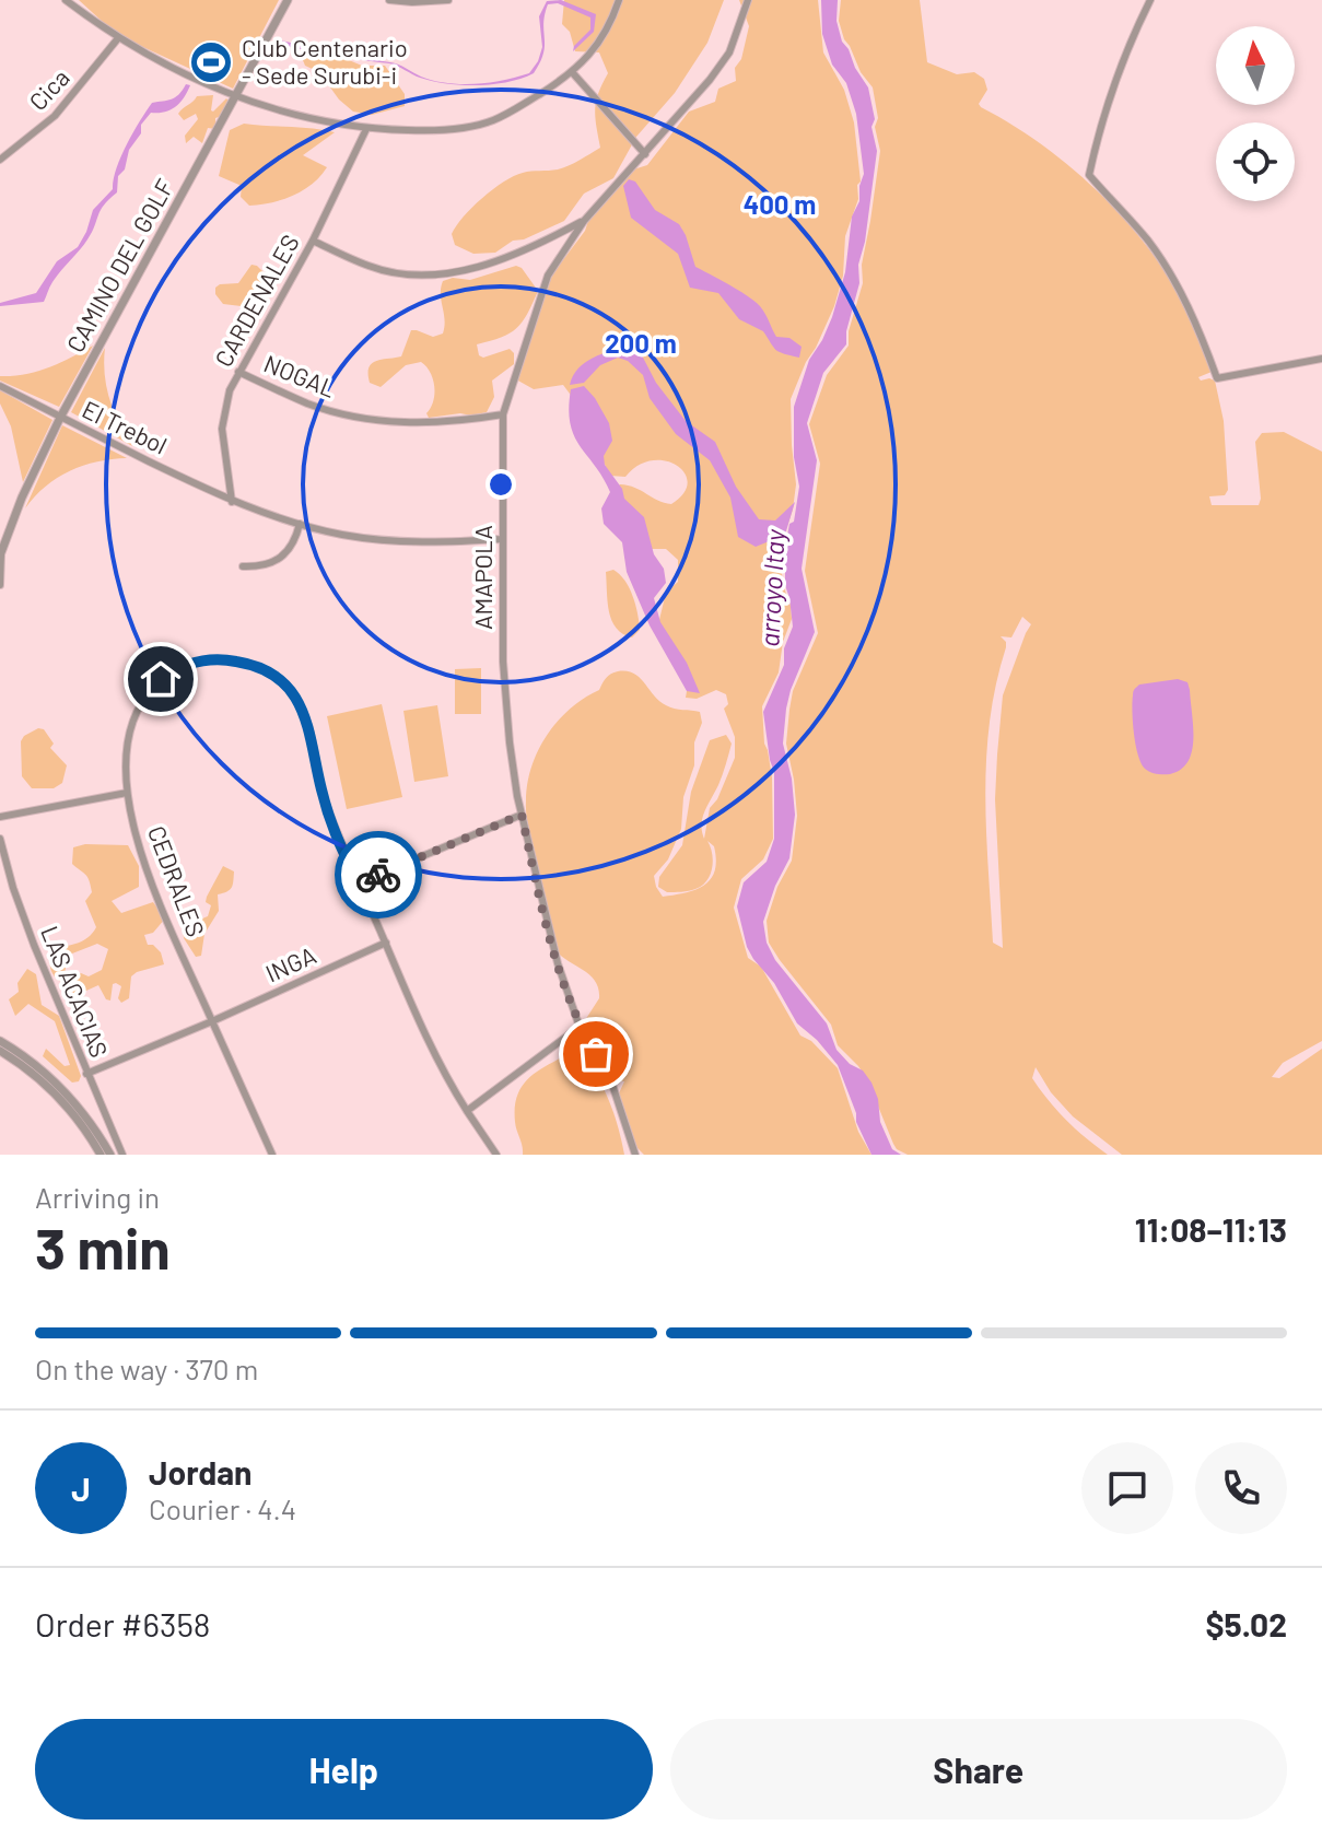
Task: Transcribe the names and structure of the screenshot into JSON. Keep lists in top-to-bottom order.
{
  "streets": {
    "street": [
      "Cica",
      "CAMINO DEL GOLF",
      "CARDENALES",
      "NOGAL",
      "El Trebol",
      "AMAPOLA",
      "CEDRALES",
      "INGA",
      "LAS ACACIAS"
    ]
  },
  "crossings": [
    ["CAMINO DEL GOLF", "El Trebol"],
    ["CARDENALES", "NOGAL"],
    ["CARDENALES", "El Trebol"],
    ["NOGAL", "AMAPOLA"],
    ["El Trebol", "AMAPOLA"],
    ["CEDRALES", "INGA"]
  ],
  "water": ["arroyo Itay"],
  "places": {
    "sports": ["Club Centenario - Sede Surubi-i"]
  },
  "north": "top",
  "page": {
    "heading": ["3 min", "Arriving in", "11:08–11:13"],
    "panel": [
      "Jordan",
      "Courier · 4.4",
      "Order #6358",
      "$5.02"
    ],
    "bar": "On the way · 370 m",
    "round": "J",
    "buttons": ["Help", "Share"]
  },
  "rings": ["400 m", "200 m"]
}
